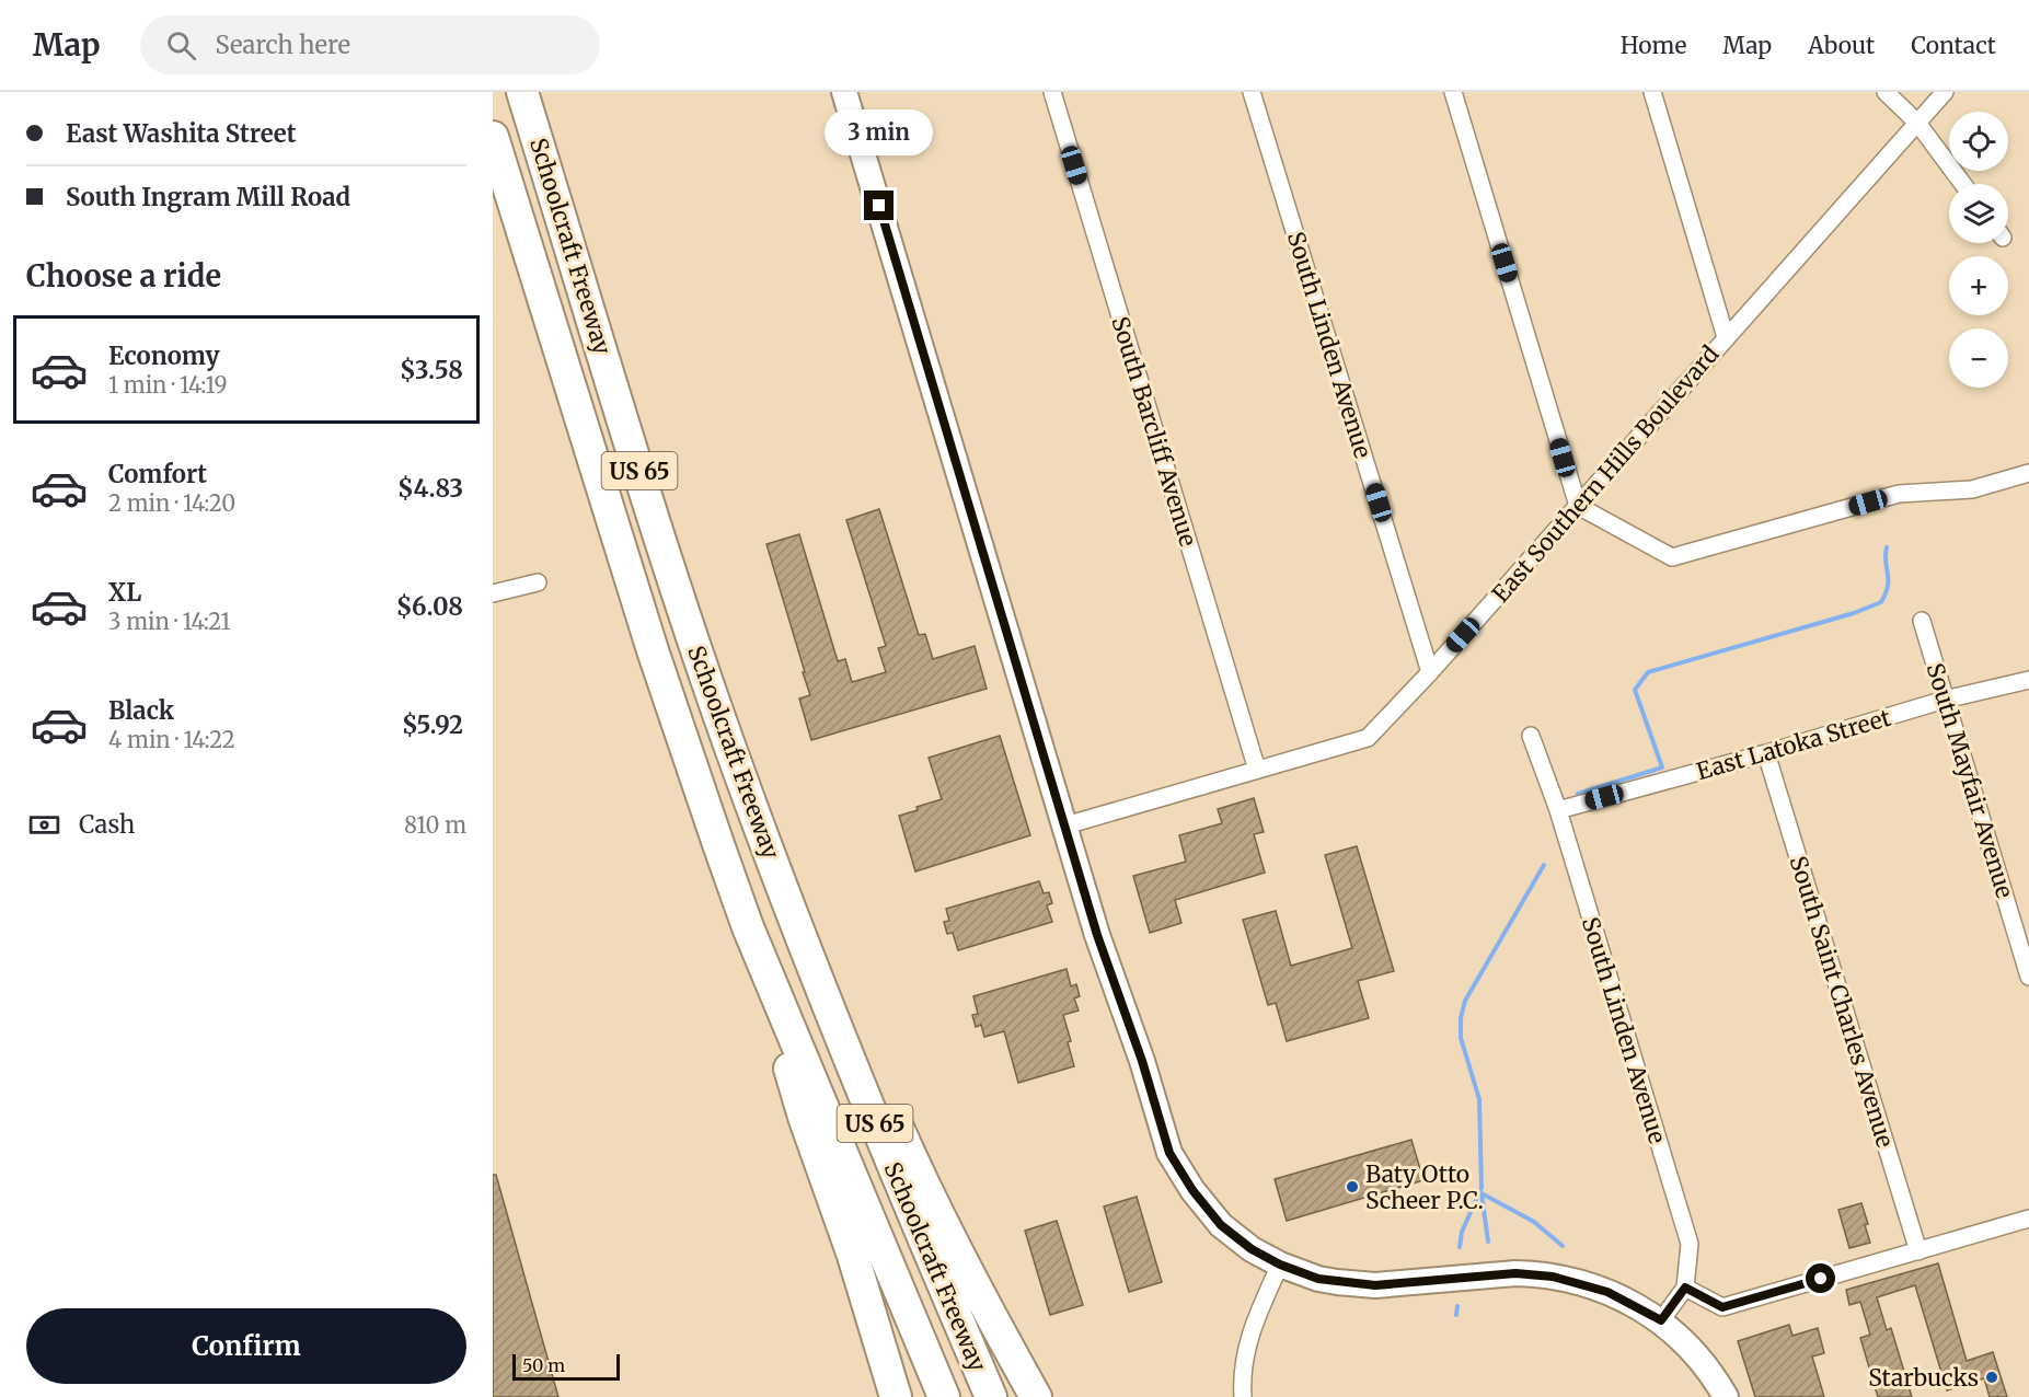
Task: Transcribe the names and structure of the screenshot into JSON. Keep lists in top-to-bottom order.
{
  "streets": {
    "highway": ["Schoolcraft Freeway", "US 65"],
    "street": [
      "South Linden Avenue",
      "South Barcliff Avenue",
      "East Southern Hills Boulevard",
      "East Latoka Street",
      "South Mayfair Avenue",
      "South Saint Charles Avenue"
    ]
  },
  "crossings": [
    ["South Linden Avenue", "East Southern Hills Boulevard"],
    ["South Linden Avenue", "East Latoka Street"],
    ["South Barcliff Avenue", "East Southern Hills Boulevard"],
    ["East Latoka Street", "South Mayfair Avenue"],
    ["East Latoka Street", "South Saint Charles Avenue"]
  ],
  "places": ["Baty Otto Scheer P.C.", "Starbucks"],
  "scale_bar": "50 m",
  "page": {
    "header": "Map",
    "search": "Search here",
    "nav": [
      "Home",
      "Map",
      "About",
      "Contact"
    ],
    "banner": ["East Washita Street", "South Ingram Mill Road"],
    "bubble": "3 min",
    "map_buttons": ["+", "−"],
    "heading": "Choose a ride",
    "list": [
      {
        "name": "Economy",
        "note": "1 min · 14:19",
        "value": "$3.58"
      },
      {
        "name": "Comfort",
        "note": "2 min · 14:20",
        "value": "$4.83"
      },
      {
        "name": "XL",
        "note": "3 min · 14:21",
        "value": "$6.08"
      },
      {
        "name": "Black",
        "note": "4 min · 14:22",
        "value": "$5.92"
      }
    ],
    "pay": ["Cash", "810 m"],
    "buttons": "Confirm",
    "scale": "50 m"
  }
}
